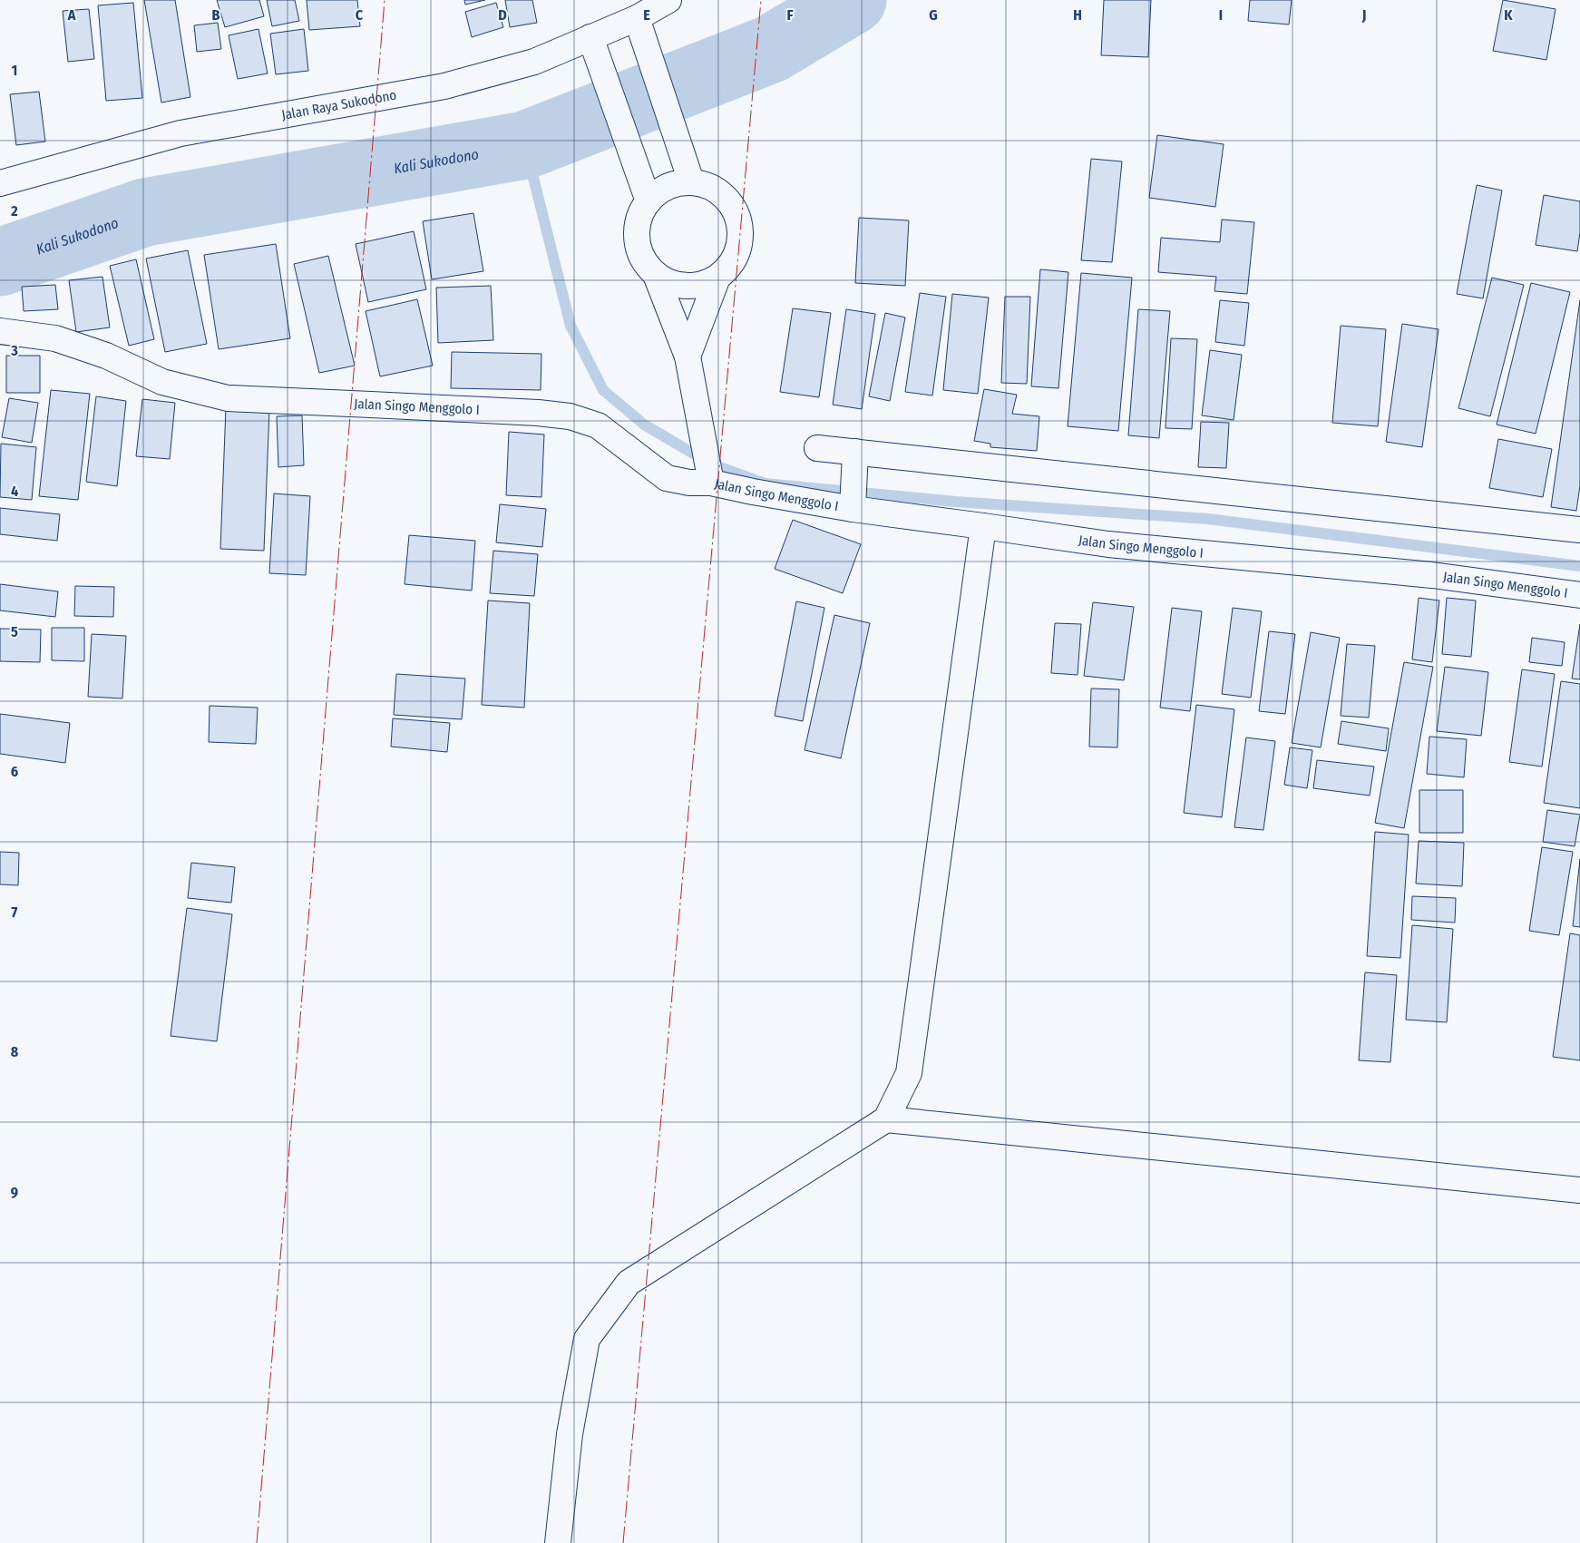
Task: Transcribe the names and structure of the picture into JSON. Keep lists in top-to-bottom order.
{
  "streets": {
    "street": ["Jalan Raya Sukodono", "Jalan Singo Menggolo I"]
  },
  "water": ["Kali Sukodono"],
  "grid": {
    "columns": [
      "A",
      "B",
      "C",
      "D",
      "E",
      "F",
      "G",
      "H",
      "I",
      "J",
      "K"
    ],
    "rows": [
      "1",
      "2",
      "3",
      "4",
      "5",
      "6",
      "7",
      "8",
      "9"
    ]
  }
}
